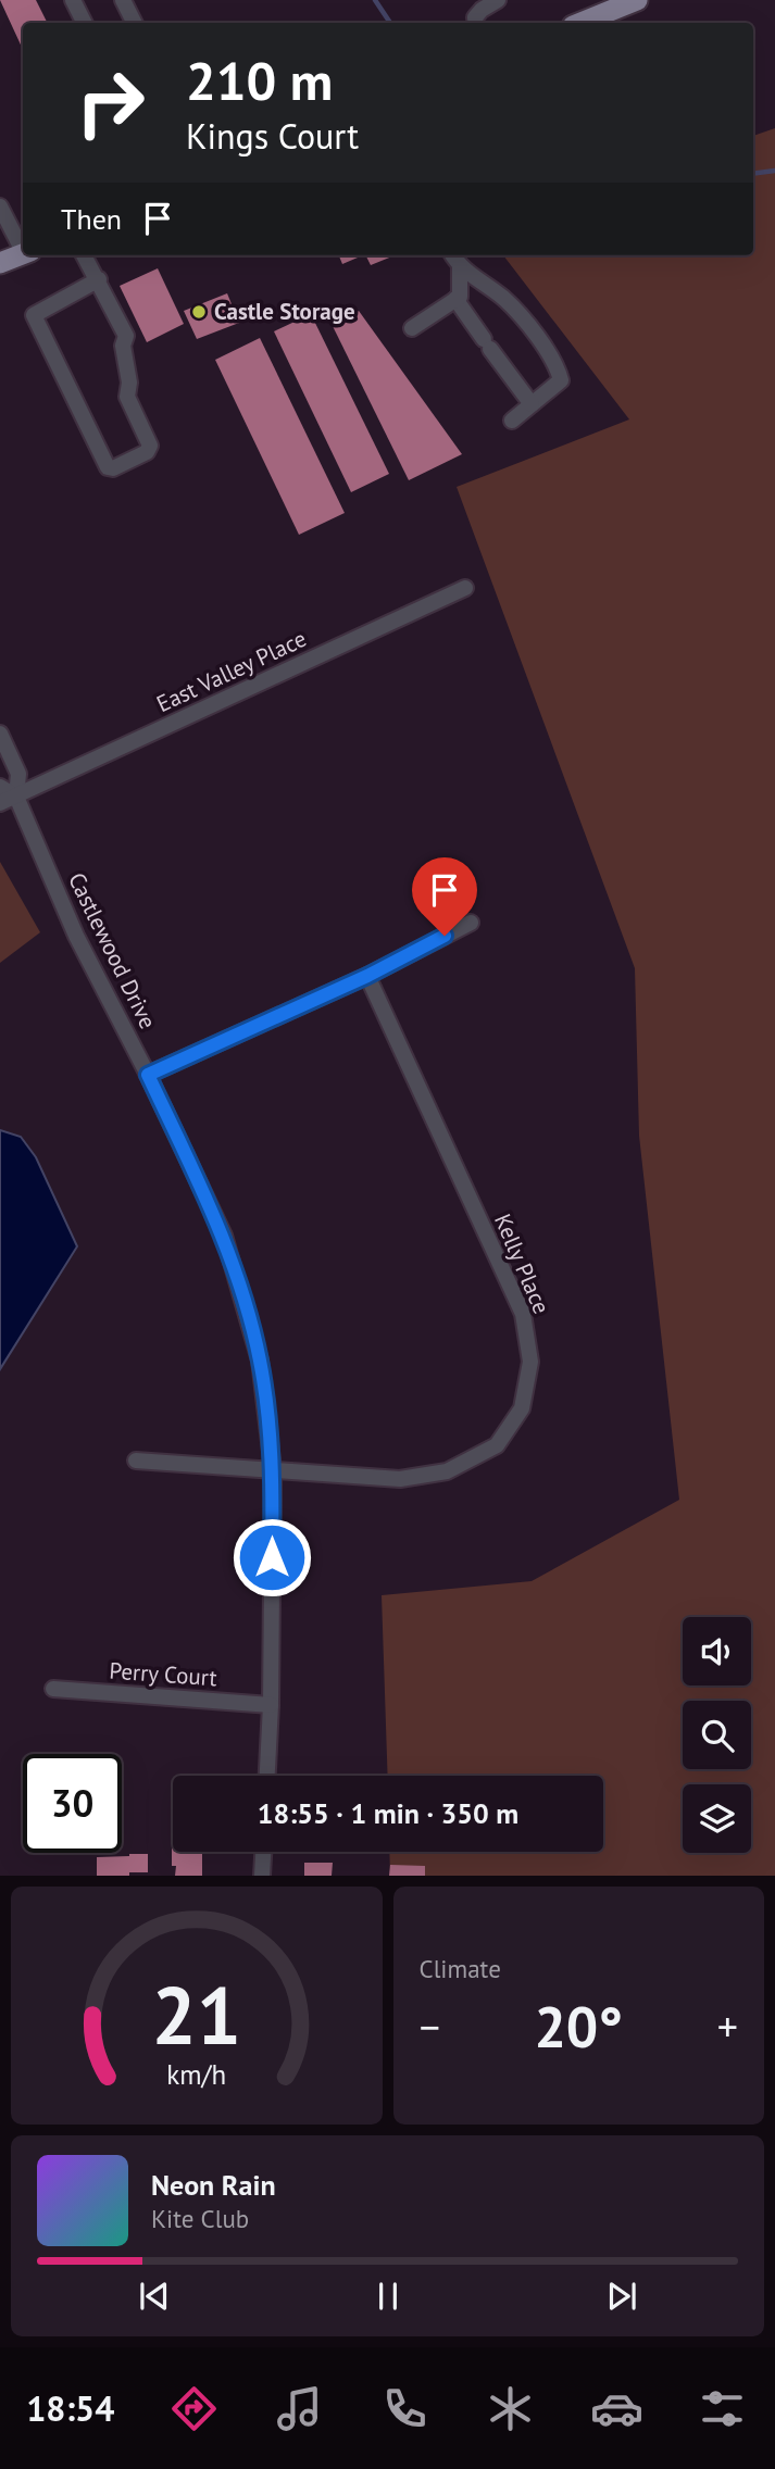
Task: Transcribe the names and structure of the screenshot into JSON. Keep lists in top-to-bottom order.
{
  "streets": {
    "street": [
      "East Valley Place",
      "Castlewood Drive",
      "Kelly Place",
      "Perry Court"
    ]
  },
  "crossings": [
    ["East Valley Place", "Castlewood Drive"],
    ["Castlewood Drive", "Kelly Place"],
    ["Castlewood Drive", "Perry Court"]
  ],
  "places": ["Castle Storage"],
  "page": {
    "turn": ["210 m", "Kings Court"],
    "then": "Then",
    "limit": "30",
    "trip": "18:55 · 1 min · 350 m",
    "tile": "Climate",
    "heat": ["−", "20°", "+"],
    "song": ["Neon Rain", "Kite Club"],
    "tabs": "18:54",
    "gauge": ["21", "km/h"]
  }
}
